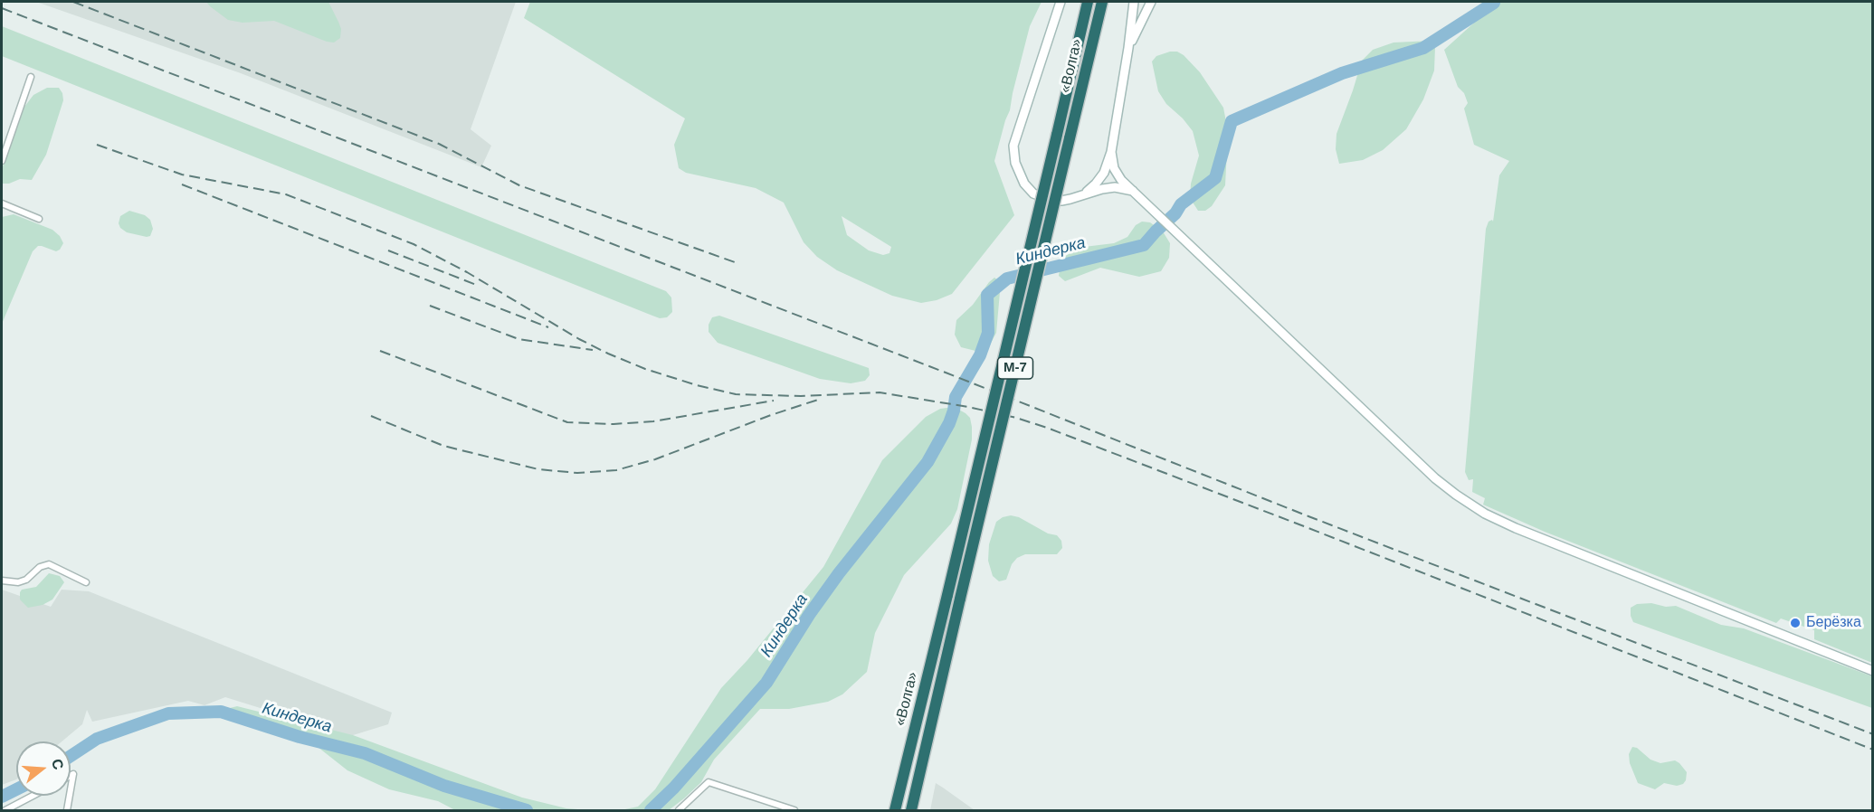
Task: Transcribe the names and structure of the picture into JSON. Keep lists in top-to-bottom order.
{
  "streets": {
    "highway": ["«Волга»", "М-7"]
  },
  "water": ["Киндерка"],
  "places": ["Берёзка"],
  "north": "right"
}
